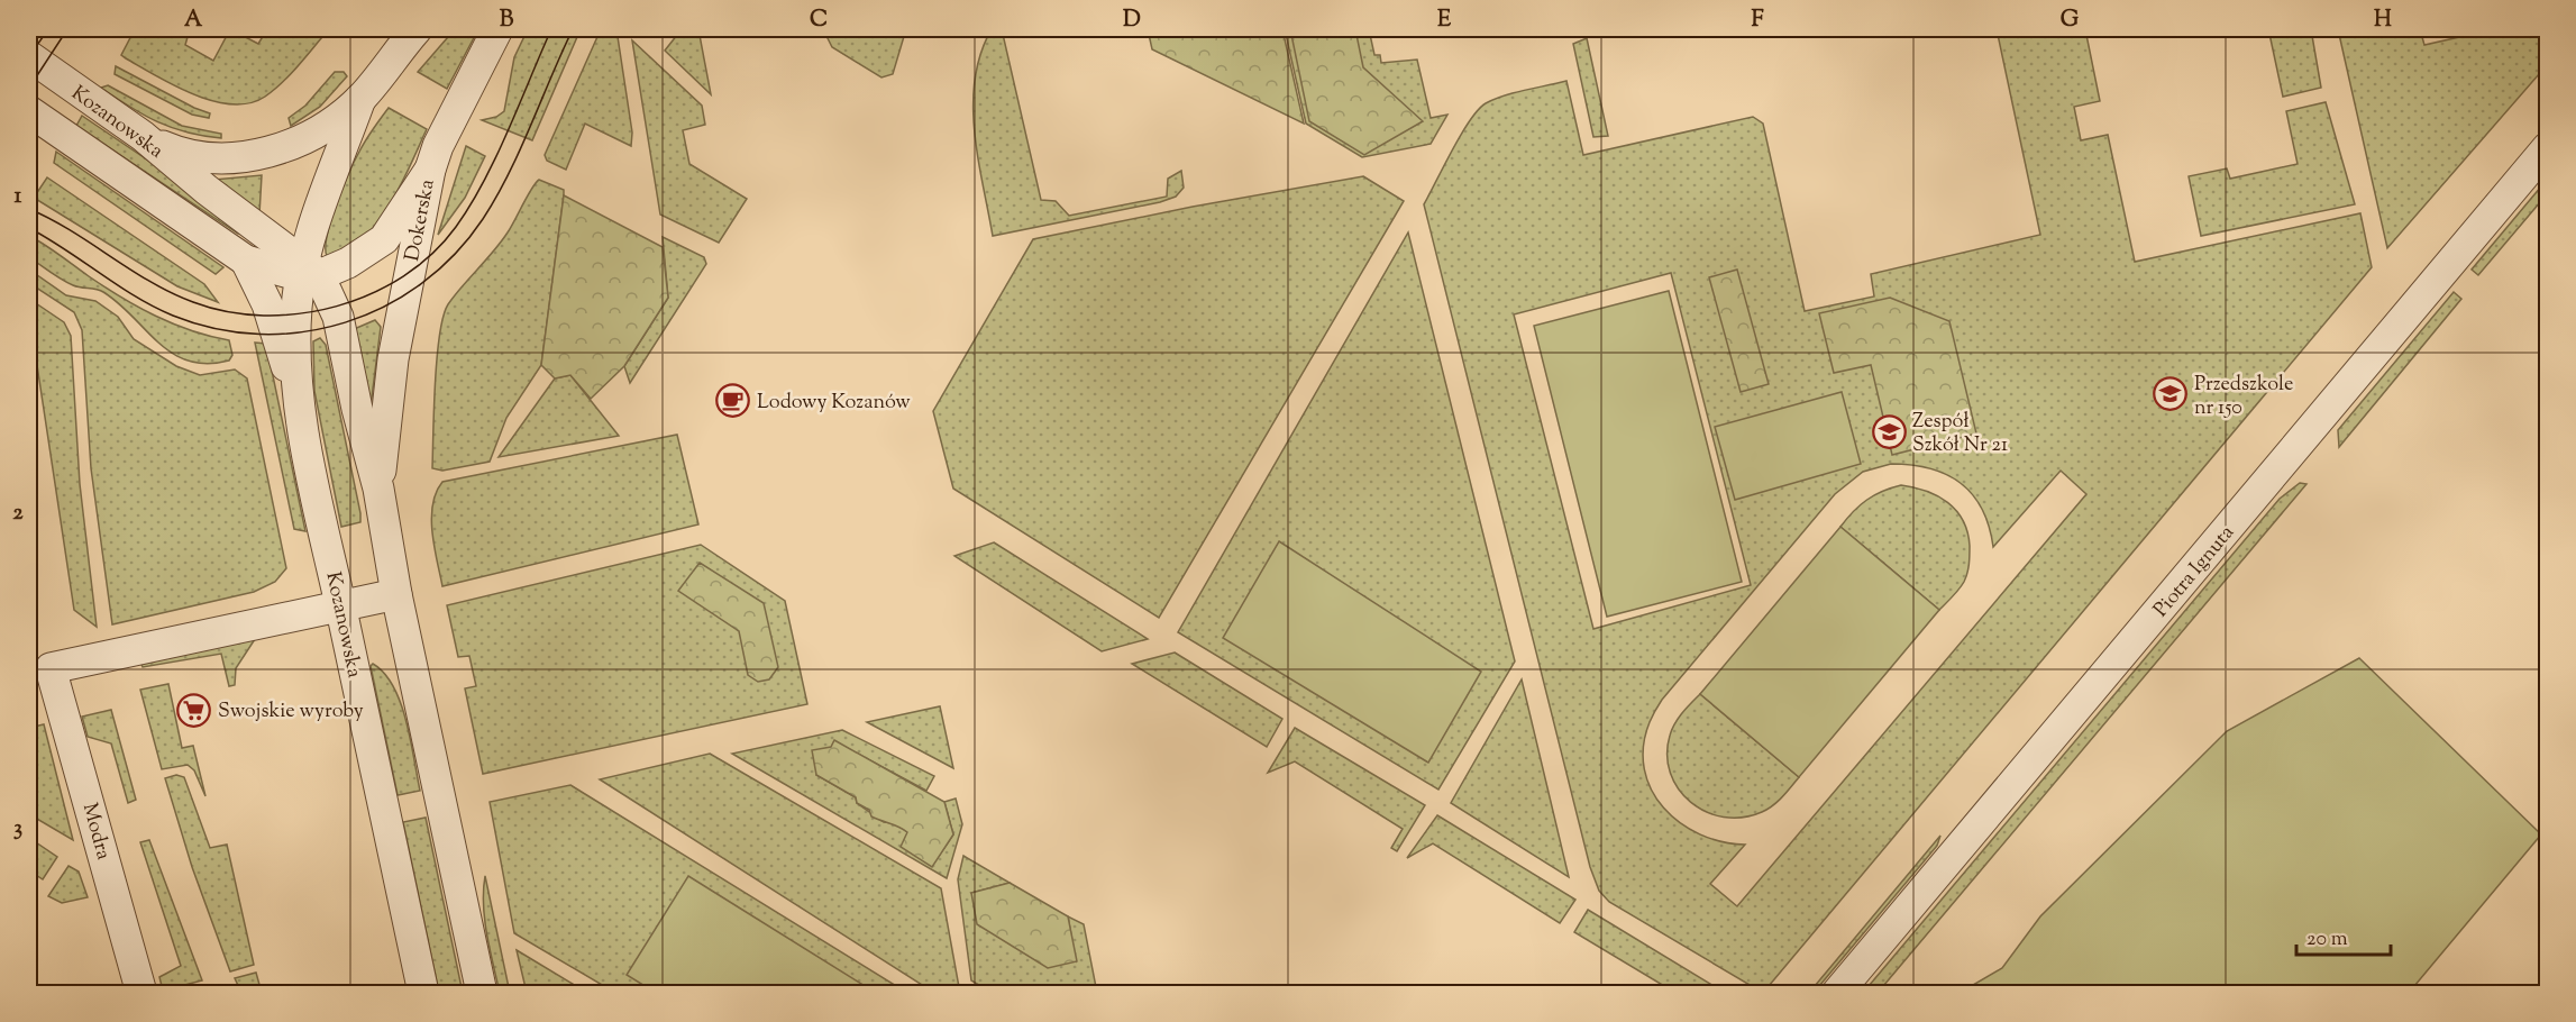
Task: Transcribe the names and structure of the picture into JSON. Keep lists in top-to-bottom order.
{
  "streets": {
    "street": [
      "Kozanowska",
      "Dokerska",
      "Piotra Ignuta",
      "Modra"
    ]
  },
  "crossings": [
    ["Kozanowska", "Dokerska"],
    ["Kozanowska", "Modra"]
  ],
  "places": {
    "school or university": ["Przedszkole nr 150", "Zespół Szkół Nr 21"],
    "cafe": ["Lodowy Kozanów"],
    "supermarket": ["Swojskie wyroby"]
  },
  "scale_bar": "20 m",
  "grid": {
    "columns": [
      "A",
      "B",
      "C",
      "D",
      "E",
      "F",
      "G",
      "H"
    ],
    "rows": ["1", "2", "3"]
  }
}
